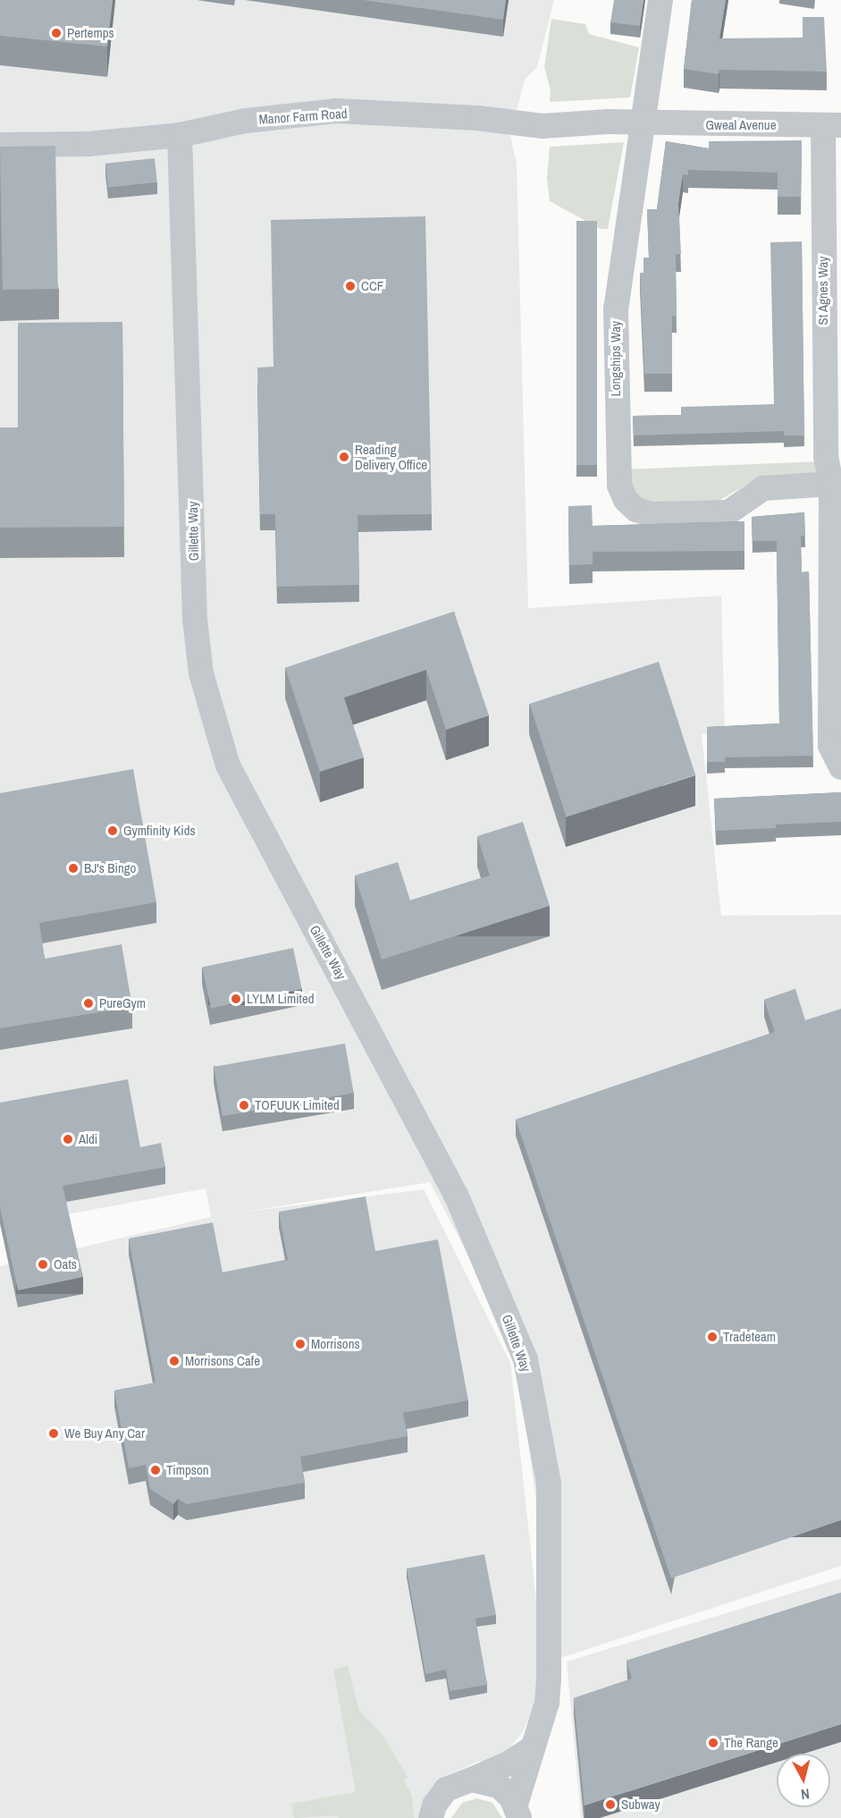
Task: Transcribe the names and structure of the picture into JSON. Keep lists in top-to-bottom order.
{
  "streets": {
    "street": [
      "Manor Farm Road",
      "Gweal Avenue",
      "St Agnes Way",
      "Longships Way",
      "Gillette Way"
    ]
  },
  "crossings": [
    ["Manor Farm Road", "Gweal Avenue"],
    ["Manor Farm Road", "Longships Way"],
    ["Manor Farm Road", "Gillette Way"],
    ["Gweal Avenue", "St Agnes Way"],
    ["Gweal Avenue", "Longships Way"],
    ["St Agnes Way", "Longships Way"]
  ],
  "places": [
    "Pertemps",
    "CCF",
    "Reading Delivery Office",
    "Gymfinity Kids",
    "BJ's Bingo",
    "LYLM Limited",
    "PureGym",
    "TOFUUK Limited",
    "Aldi",
    "Oats",
    "Tradeteam",
    "Morrisons",
    "Morrisons Cafe",
    "We Buy Any Car",
    "Timpson",
    "The Range",
    "Subway"
  ],
  "north": "bottom"
}
